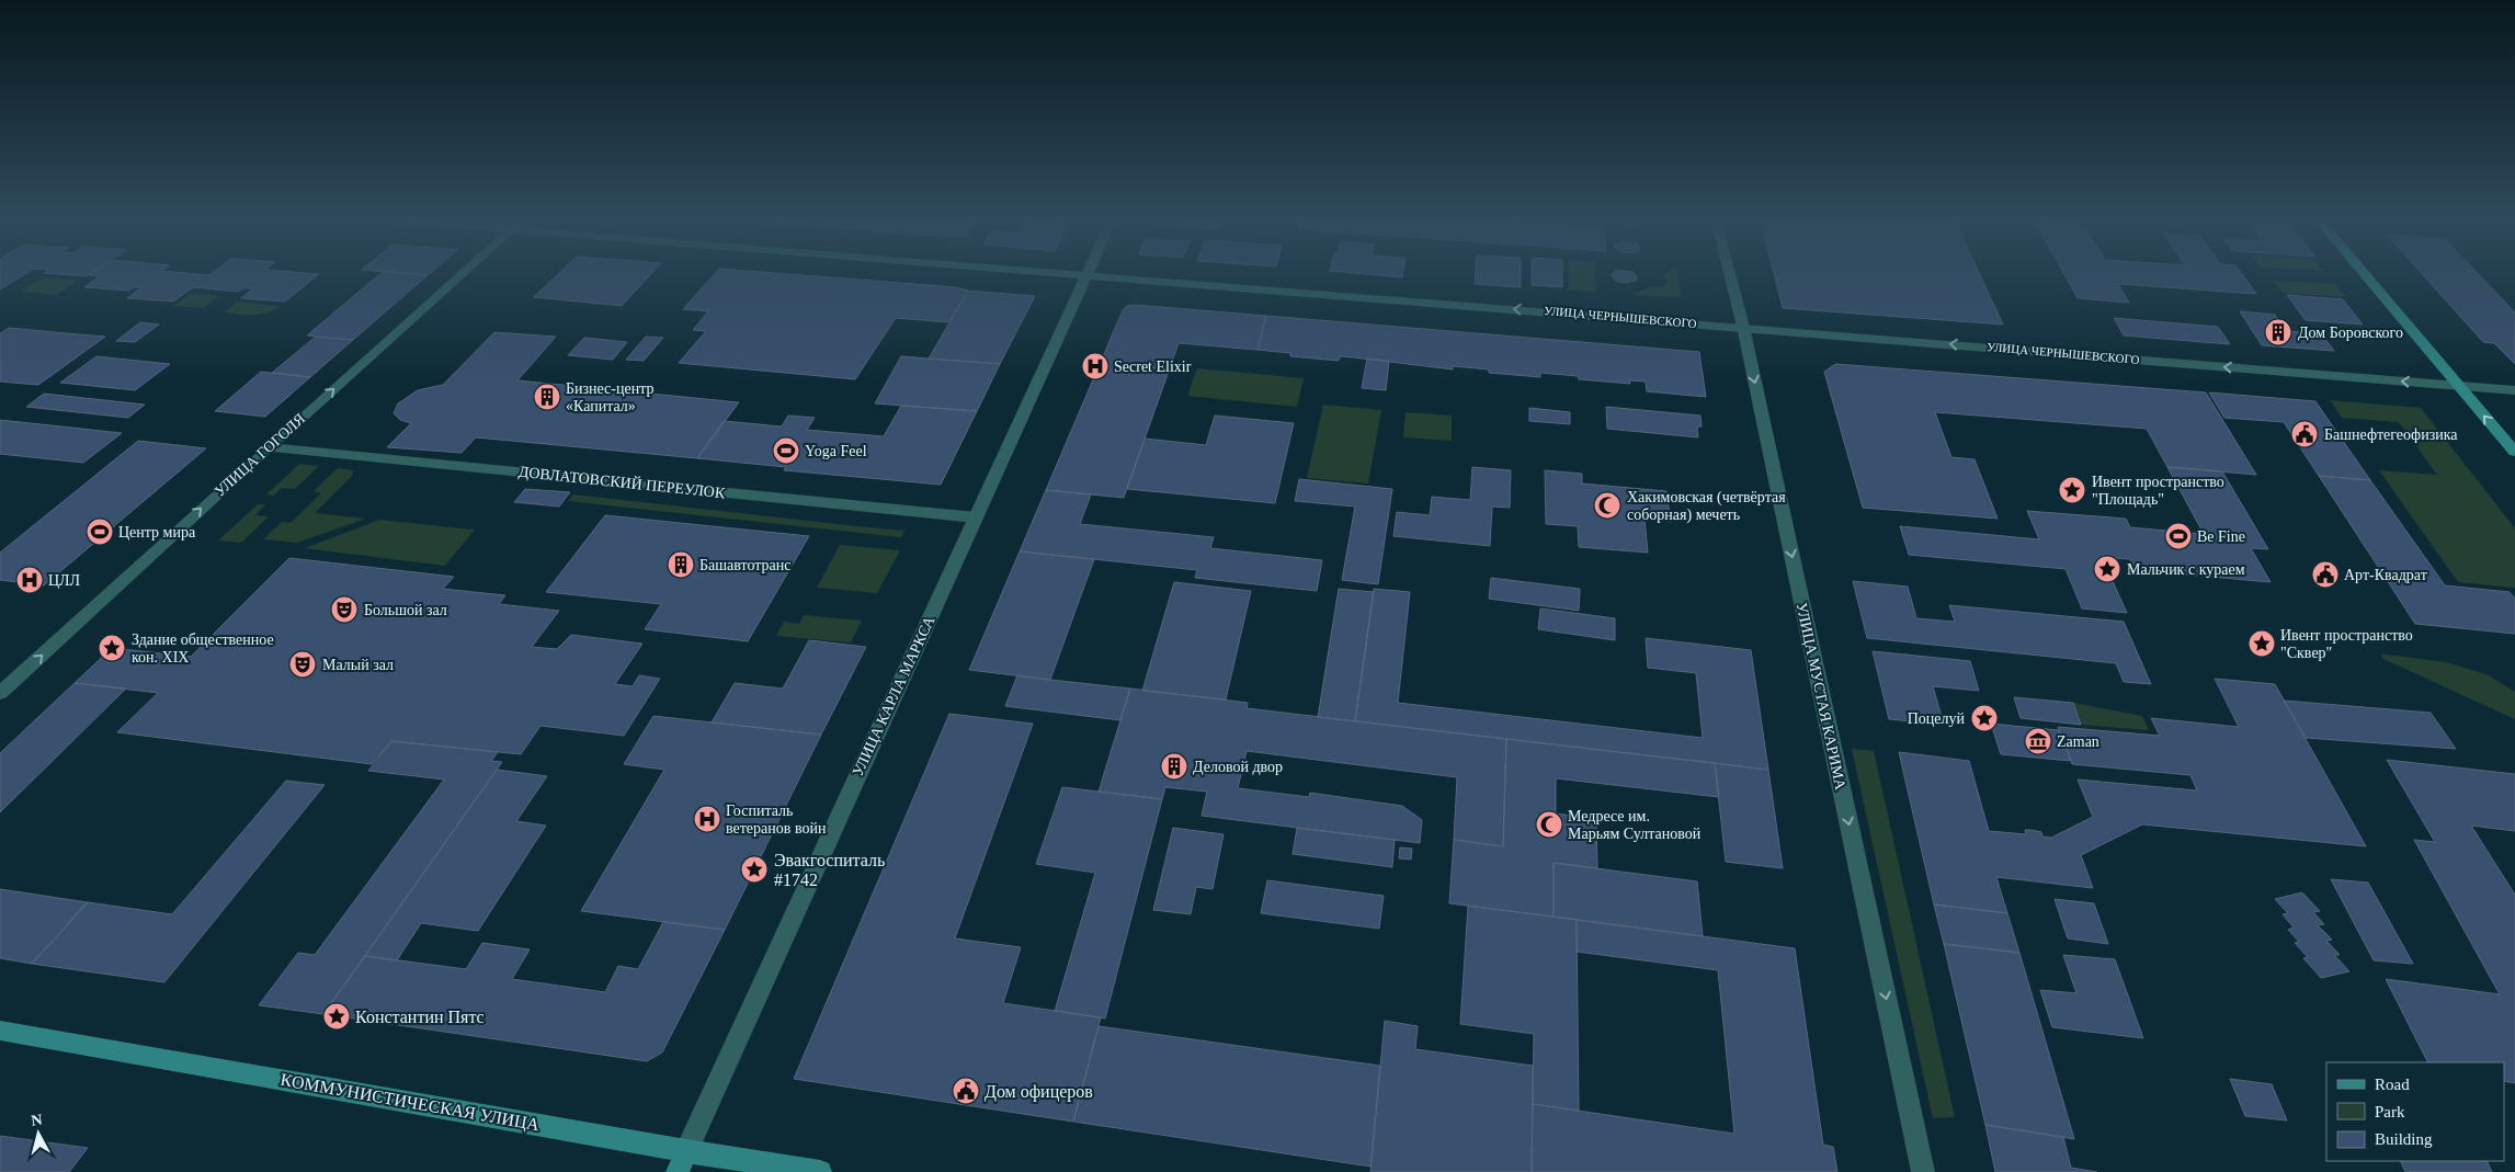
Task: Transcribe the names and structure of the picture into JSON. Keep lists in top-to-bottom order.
{
  "streets": {
    "main road": ["КОММУНИСТИЧЕСКАЯ УЛИЦА"],
    "street": [
      "УЛИЦА ЧЕРНЫШЕВСКОГО",
      "УЛИЦА ГОГОЛЯ",
      "ДОВЛАТОВСКИЙ ПЕРЕУЛОК",
      "УЛИЦА КАРЛА МАРКСА",
      "УЛИЦА МУСТАЯ КАРИМА"
    ]
  },
  "crossings": [
    ["УЛИЦА ЧЕРНЫШЕВСКОГО", "УЛИЦА МУСТАЯ КАРИМА"],
    ["УЛИЦА ГОГОЛЯ", "ДОВЛАТОВСКИЙ ПЕРЕУЛОК"],
    ["ДОВЛАТОВСКИЙ ПЕРЕУЛОК", "УЛИЦА КАРЛА МАРКСА"],
    ["УЛИЦА КАРЛА МАРКСА", "КОММУНИСТИЧЕСКАЯ УЛИЦА"]
  ],
  "one_way": ["УЛИЦА ЧЕРНЫШЕВСКОГО", "УЛИЦА ГОГОЛЯ", "УЛИЦА МУСТАЯ КАРИМА"],
  "places": {
    "building": [
      "Дом Боровского",
      "Бизнес-центр «Капитал»",
      "Башавтотранс",
      "Деловой двор"
    ],
    "hospital": ["Secret Elixir", "ЦЛЛ", "Госпиталь ветеранов войн"],
    "public building": ["Башнефтегеофизика", "Арт-Квадрат", "Дом офицеров"],
    "sports": ["Yoga Feel", "Центр мира", "Be Fine"],
    "place": [
      "Ивент пространство \"Площадь\"",
      "Мальчик с кураем",
      "Ивент пространство \"Сквер\"",
      "Здание общественное кон. XIX",
      "Поцелуй",
      "Эвакгоспиталь #1742",
      "Константин Пятс"
    ],
    "mosque": ["Хакимовская (четвёртая соборная) мечеть", "Медресе им. Марьям Султановой"],
    "theatre": ["Большой зал", "Малый зал"],
    "museum": ["Zaman"]
  },
  "legend": ["Road", "Park", "Building"],
  "north": "top"
}
